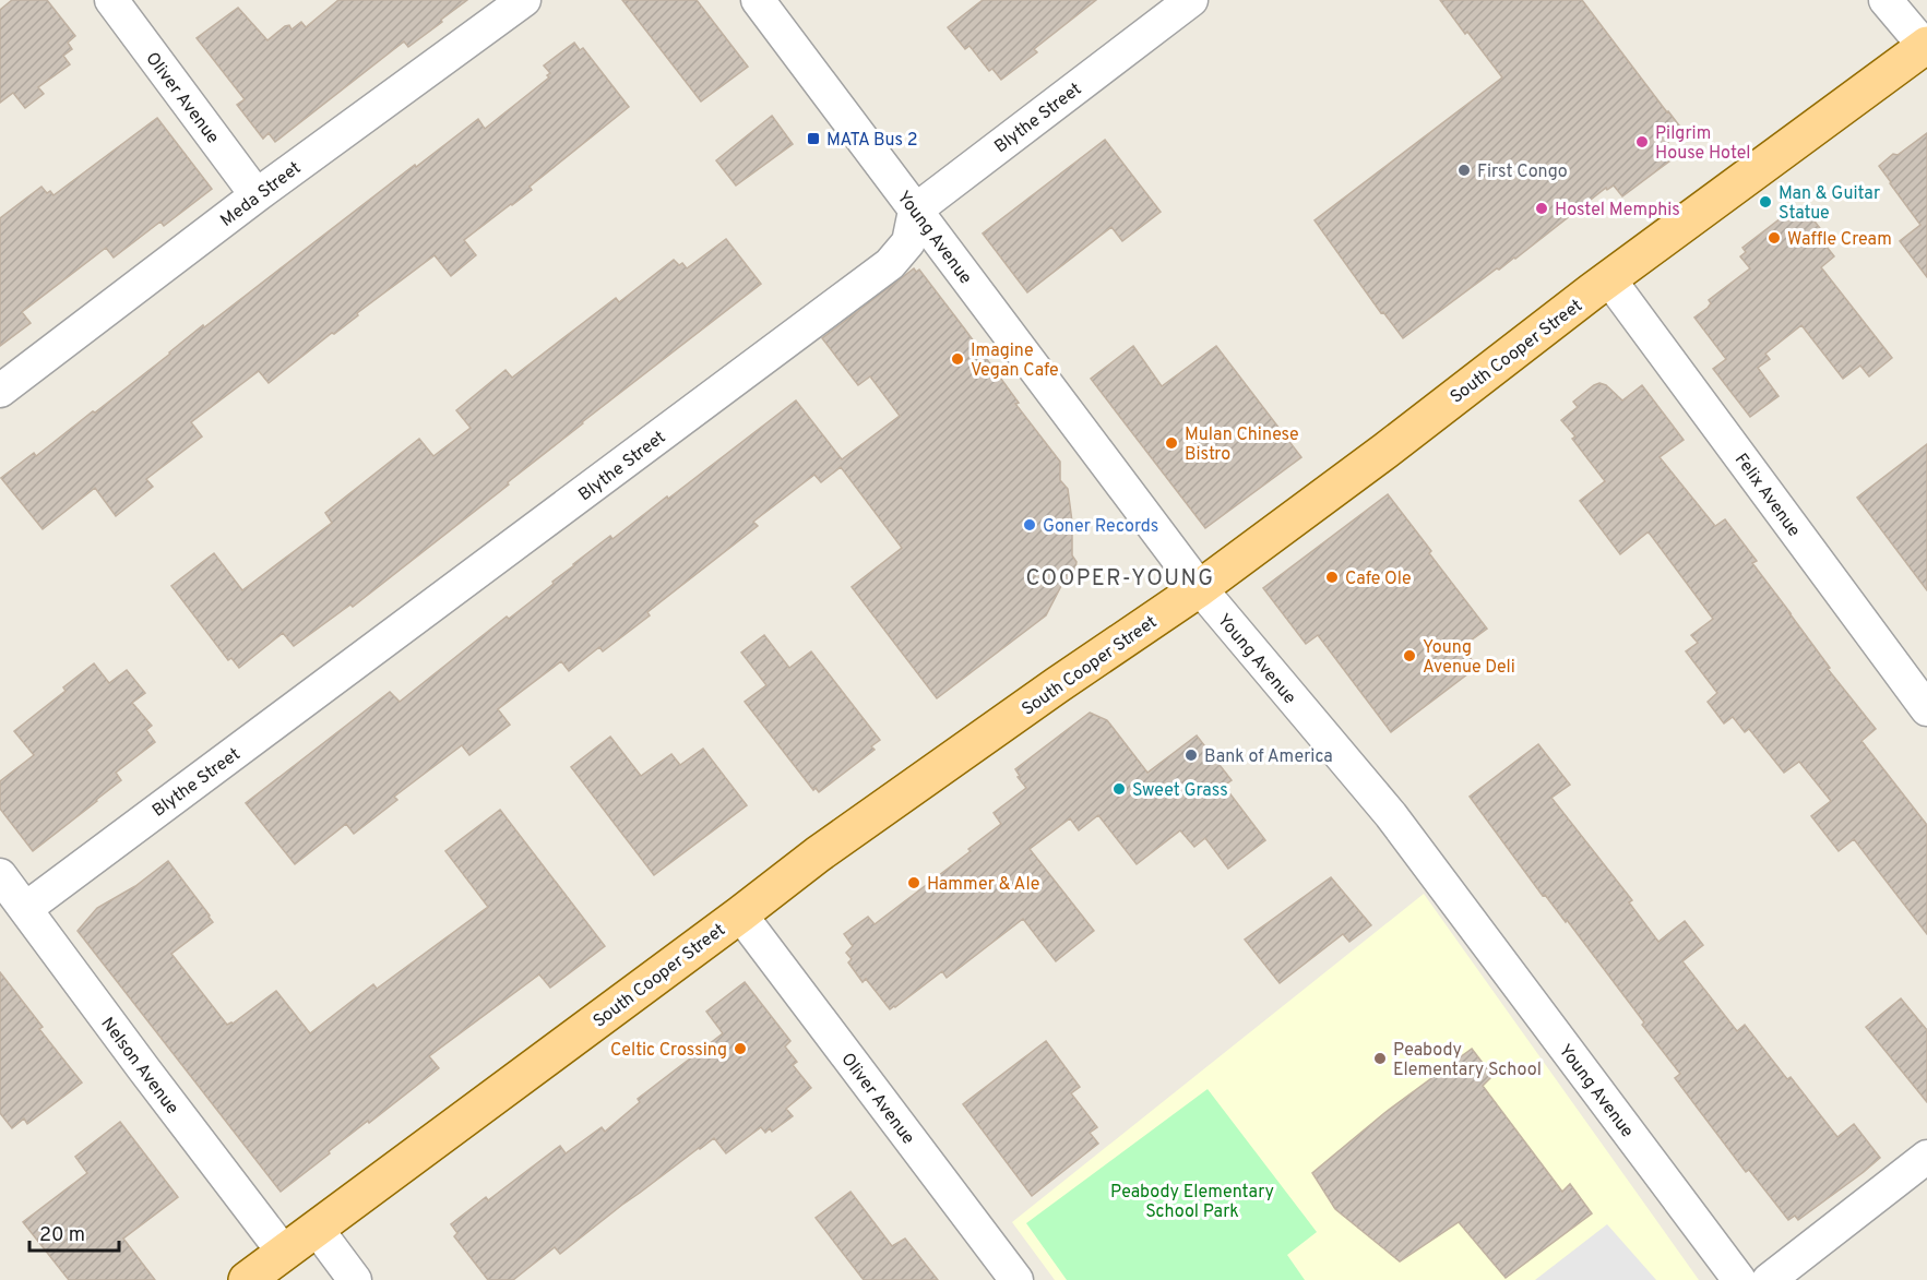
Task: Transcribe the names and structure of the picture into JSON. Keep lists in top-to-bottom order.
{
  "streets": {
    "main road": ["South Cooper Street"],
    "street": [
      "Oliver Avenue",
      "Blythe Street",
      "Meda Street",
      "Young Avenue",
      "Felix Avenue",
      "Nelson Avenue"
    ]
  },
  "crossings": [
    ["Oliver Avenue", "Meda Street"],
    ["Oliver Avenue", "South Cooper Street"],
    ["Blythe Street", "Young Avenue"],
    ["Blythe Street", "Nelson Avenue"],
    ["Young Avenue", "South Cooper Street"],
    ["South Cooper Street", "Felix Avenue"],
    ["South Cooper Street", "Nelson Avenue"]
  ],
  "districts": ["COOPER-YOUNG"],
  "parks": ["Peabody Elementary School Park"],
  "places": {
    "transit": ["MATA Bus 2"],
    "other": [
      "Pilgrim House Hotel",
      "First Congo",
      "Man & Guitar Statue",
      "Hostel Memphis",
      "Waffle Cream",
      "Imagine Vegan Cafe",
      "Mulan Chinese Bistro",
      "Goner Records",
      "Cafe Ole",
      "Young Avenue Deli",
      "Bank of America",
      "Sweet Grass",
      "Hammer & Ale",
      "Celtic Crossing",
      "Peabody Elementary School"
    ]
  },
  "scale_bar": "20 m"
}
